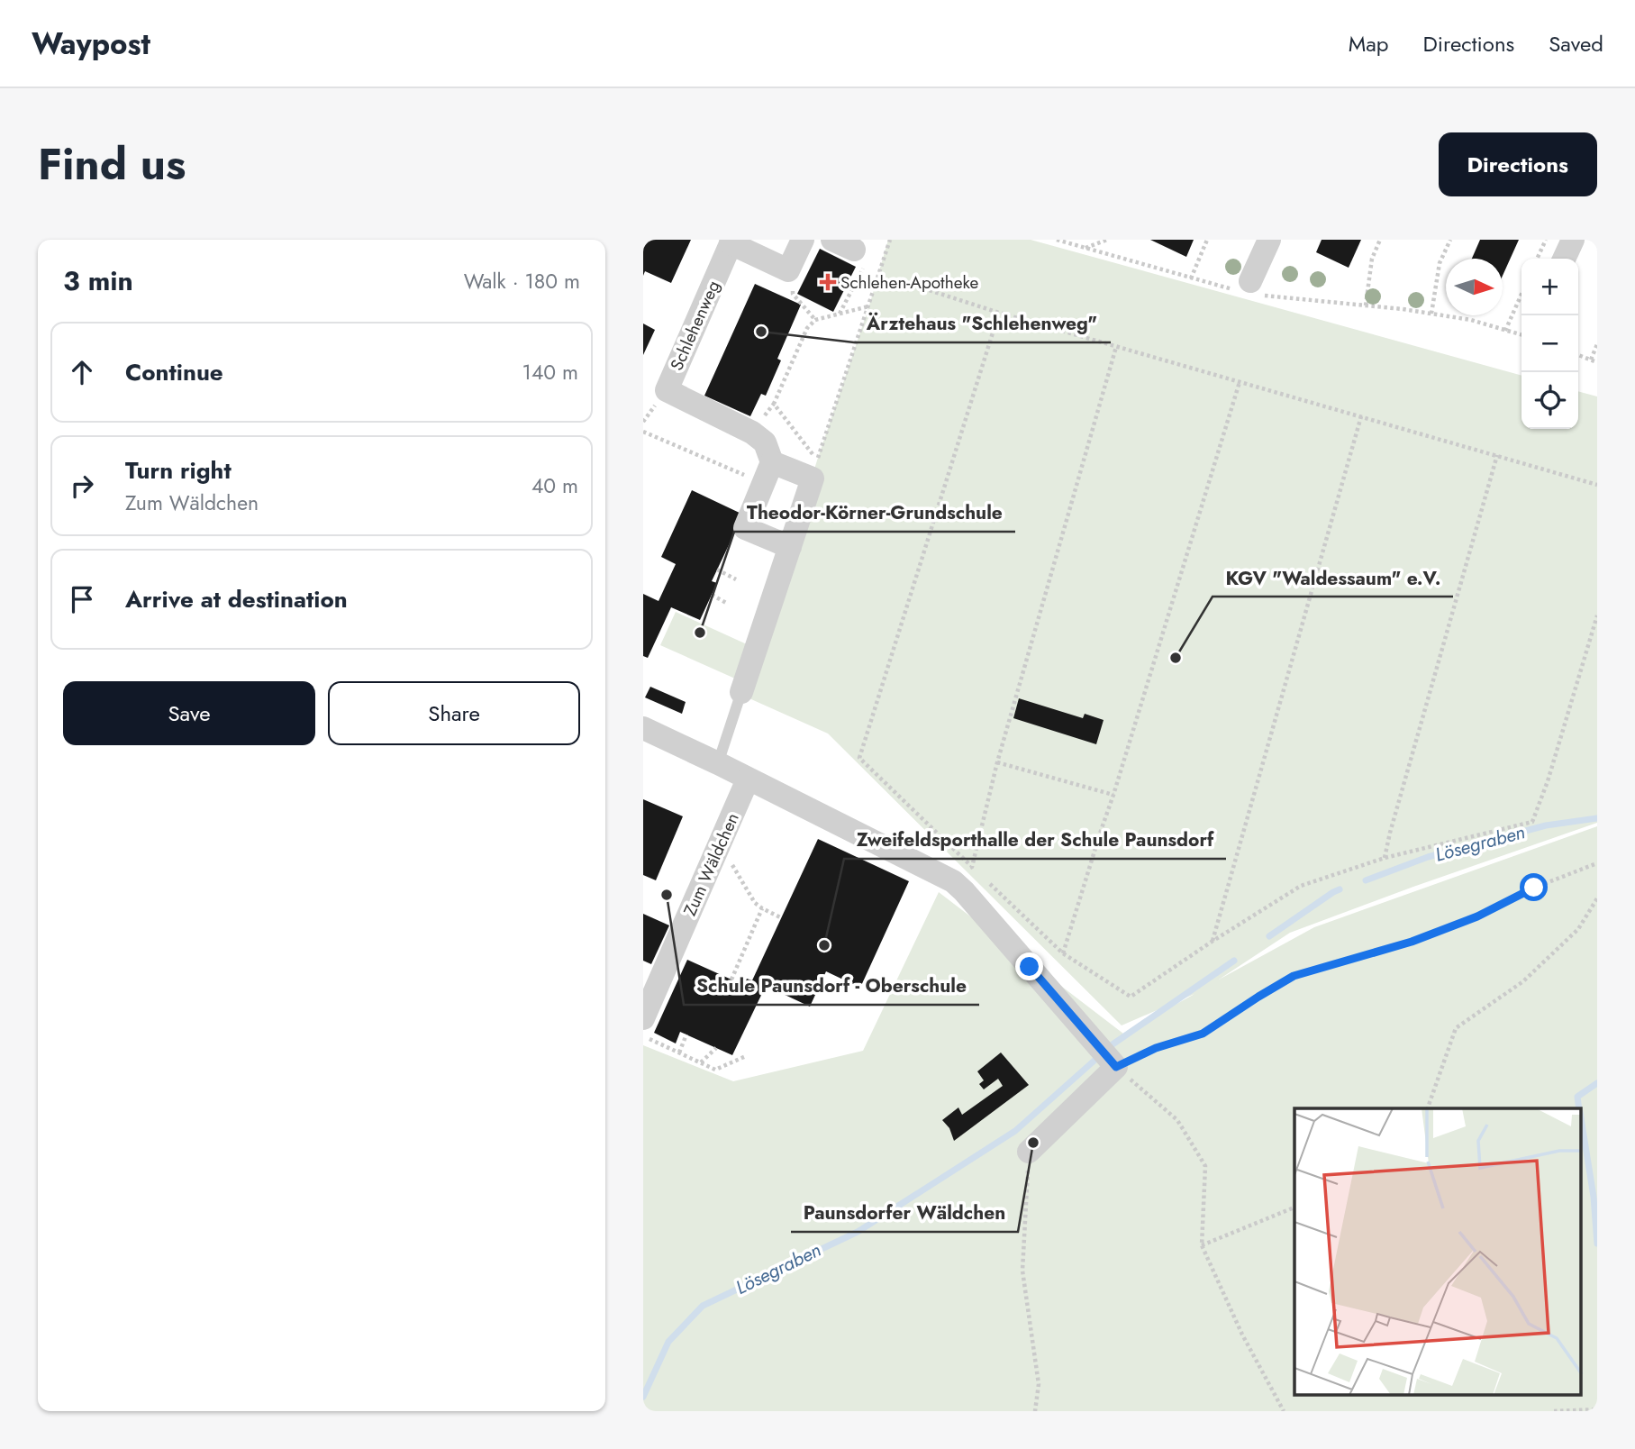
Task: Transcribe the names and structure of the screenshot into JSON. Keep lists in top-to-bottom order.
{
  "streets": {
    "street": ["Schlehenweg", "Zum Wäldchen"]
  },
  "water": ["Lösegraben"],
  "places": {
    "health": ["Schlehen-Apotheke"],
    "other": [
      "Ärztehaus \"Schlehenweg\"",
      "Theodor-Körner-Grundschule",
      "KGV \"Waldessaum\" e.V.",
      "Schule Paunsdorf - Oberschule",
      "Zweifeldsporthalle der Schule Paunsdorf",
      "Paunsdorfer Wäldchen"
    ]
  },
  "north": "right",
  "page": {
    "header": "Waypost",
    "nav": ["Map", "Directions", "Saved"],
    "title": "Find us",
    "buttons": [
      "Directions",
      ["Save", "Share"]
    ],
    "heading": ["3 min", "Walk · 180 m"],
    "map_buttons": ["+", "−"],
    "list": [
      ["Continue", "140 m"],
      ["Turn right", "Zum Wäldchen", "40 m"],
      "Arrive at destination"
    ]
  }
}
